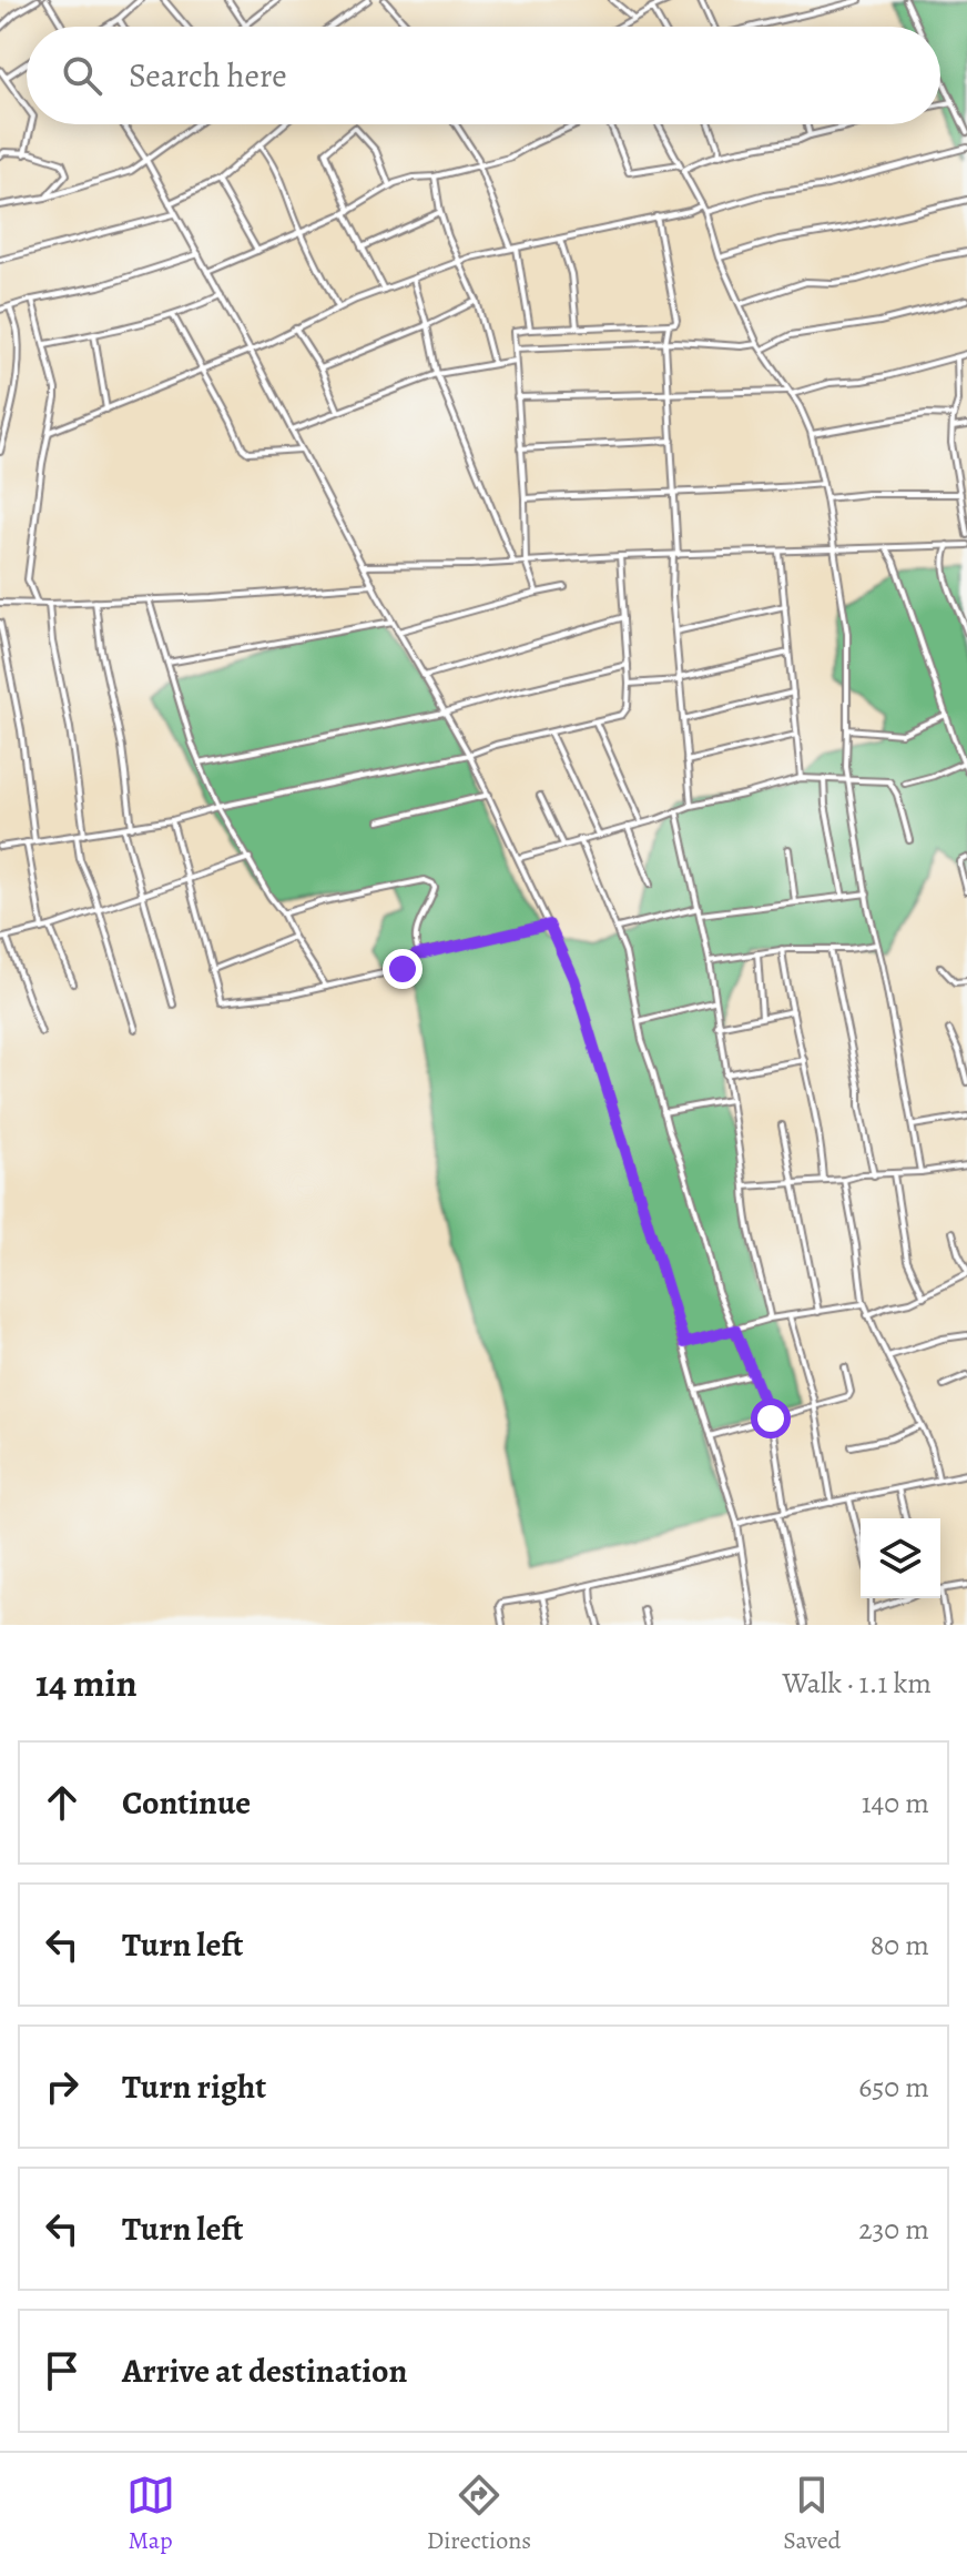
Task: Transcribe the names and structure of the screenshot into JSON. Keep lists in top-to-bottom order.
{
  "page": {
    "search": "Search here",
    "heading": ["14 min", "Walk · 1.1 km"],
    "list": [
      ["Continue", "140 m"],
      ["Turn left", "80 m"],
      ["Turn right", "650 m"],
      ["Turn left", "230 m"],
      "Arrive at destination"
    ],
    "nav": ["Map", "Directions", "Saved"]
  }
}
